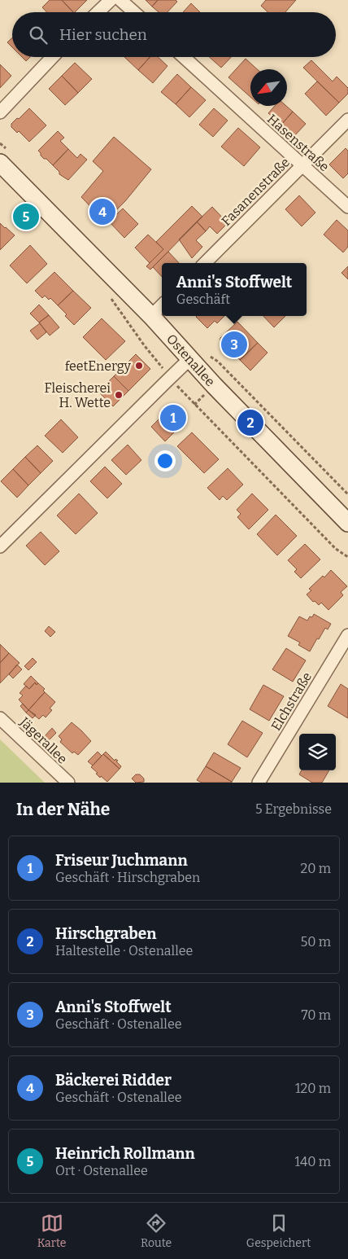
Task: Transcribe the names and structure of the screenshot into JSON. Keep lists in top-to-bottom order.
{
  "streets": {
    "main road": ["Ostenallee"],
    "street": [
      "Hasenstraße",
      "Fasanenstraße",
      "Elchstraße",
      "Jägerallee"
    ]
  },
  "crossings": [
    ["Hasenstraße", "Fasanenstraße"]
  ],
  "places": ["feetEnergy", "Fleischerei H. Wette"],
  "north": "bottom left",
  "page": {
    "search": "Hier suchen",
    "pins": [
      "4",
      "5",
      "3",
      "1",
      "2"
    ],
    "popup": ["Anni's Stoffwelt", "Geschäft"],
    "heading": ["In der Nähe", "5 Ergebnisse"],
    "list": [
      {
        "mark": "1",
        "name": "Friseur Juchmann",
        "note": "Geschäft · Hirschgraben",
        "value": "20 m"
      },
      {
        "mark": "2",
        "name": "Hirschgraben",
        "note": "Haltestelle · Ostenallee",
        "value": "50 m"
      },
      {
        "mark": "3",
        "name": "Anni's Stoffwelt",
        "note": "Geschäft · Ostenallee",
        "value": "70 m"
      },
      {
        "mark": "4",
        "name": "Bäckerei Ridder",
        "note": "Geschäft · Ostenallee",
        "value": "120 m"
      },
      {
        "mark": "5",
        "name": "Heinrich Rollmann",
        "note": "Ort · Ostenallee",
        "value": "140 m"
      }
    ],
    "nav": ["Karte", "Route", "Gespeichert"]
  }
}
